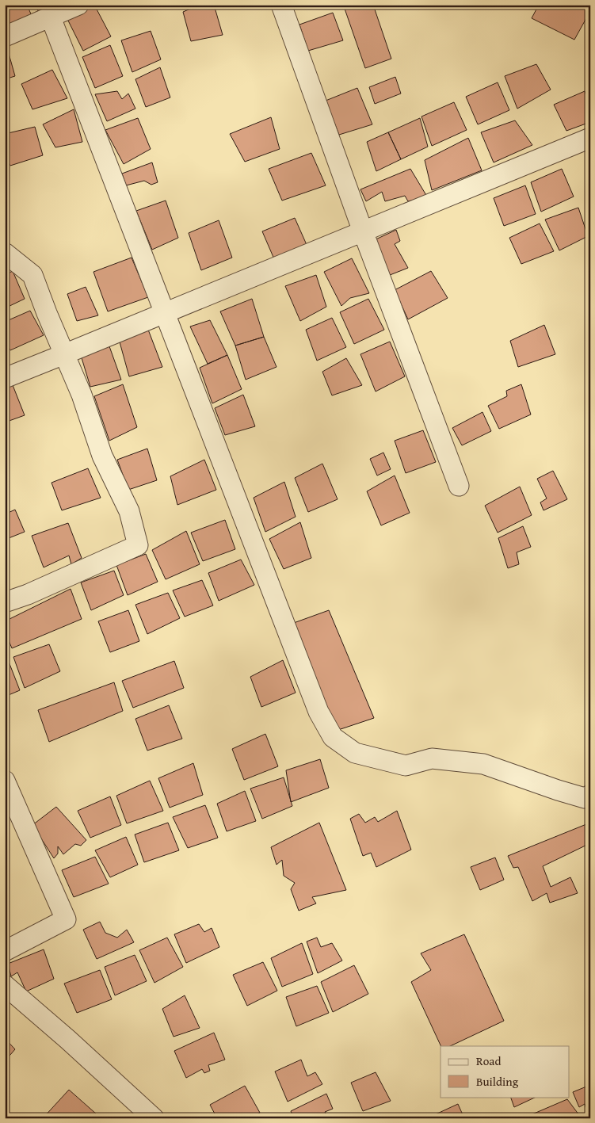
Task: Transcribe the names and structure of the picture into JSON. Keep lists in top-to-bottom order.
{
  "legend": ["Road", "Building"]
}
